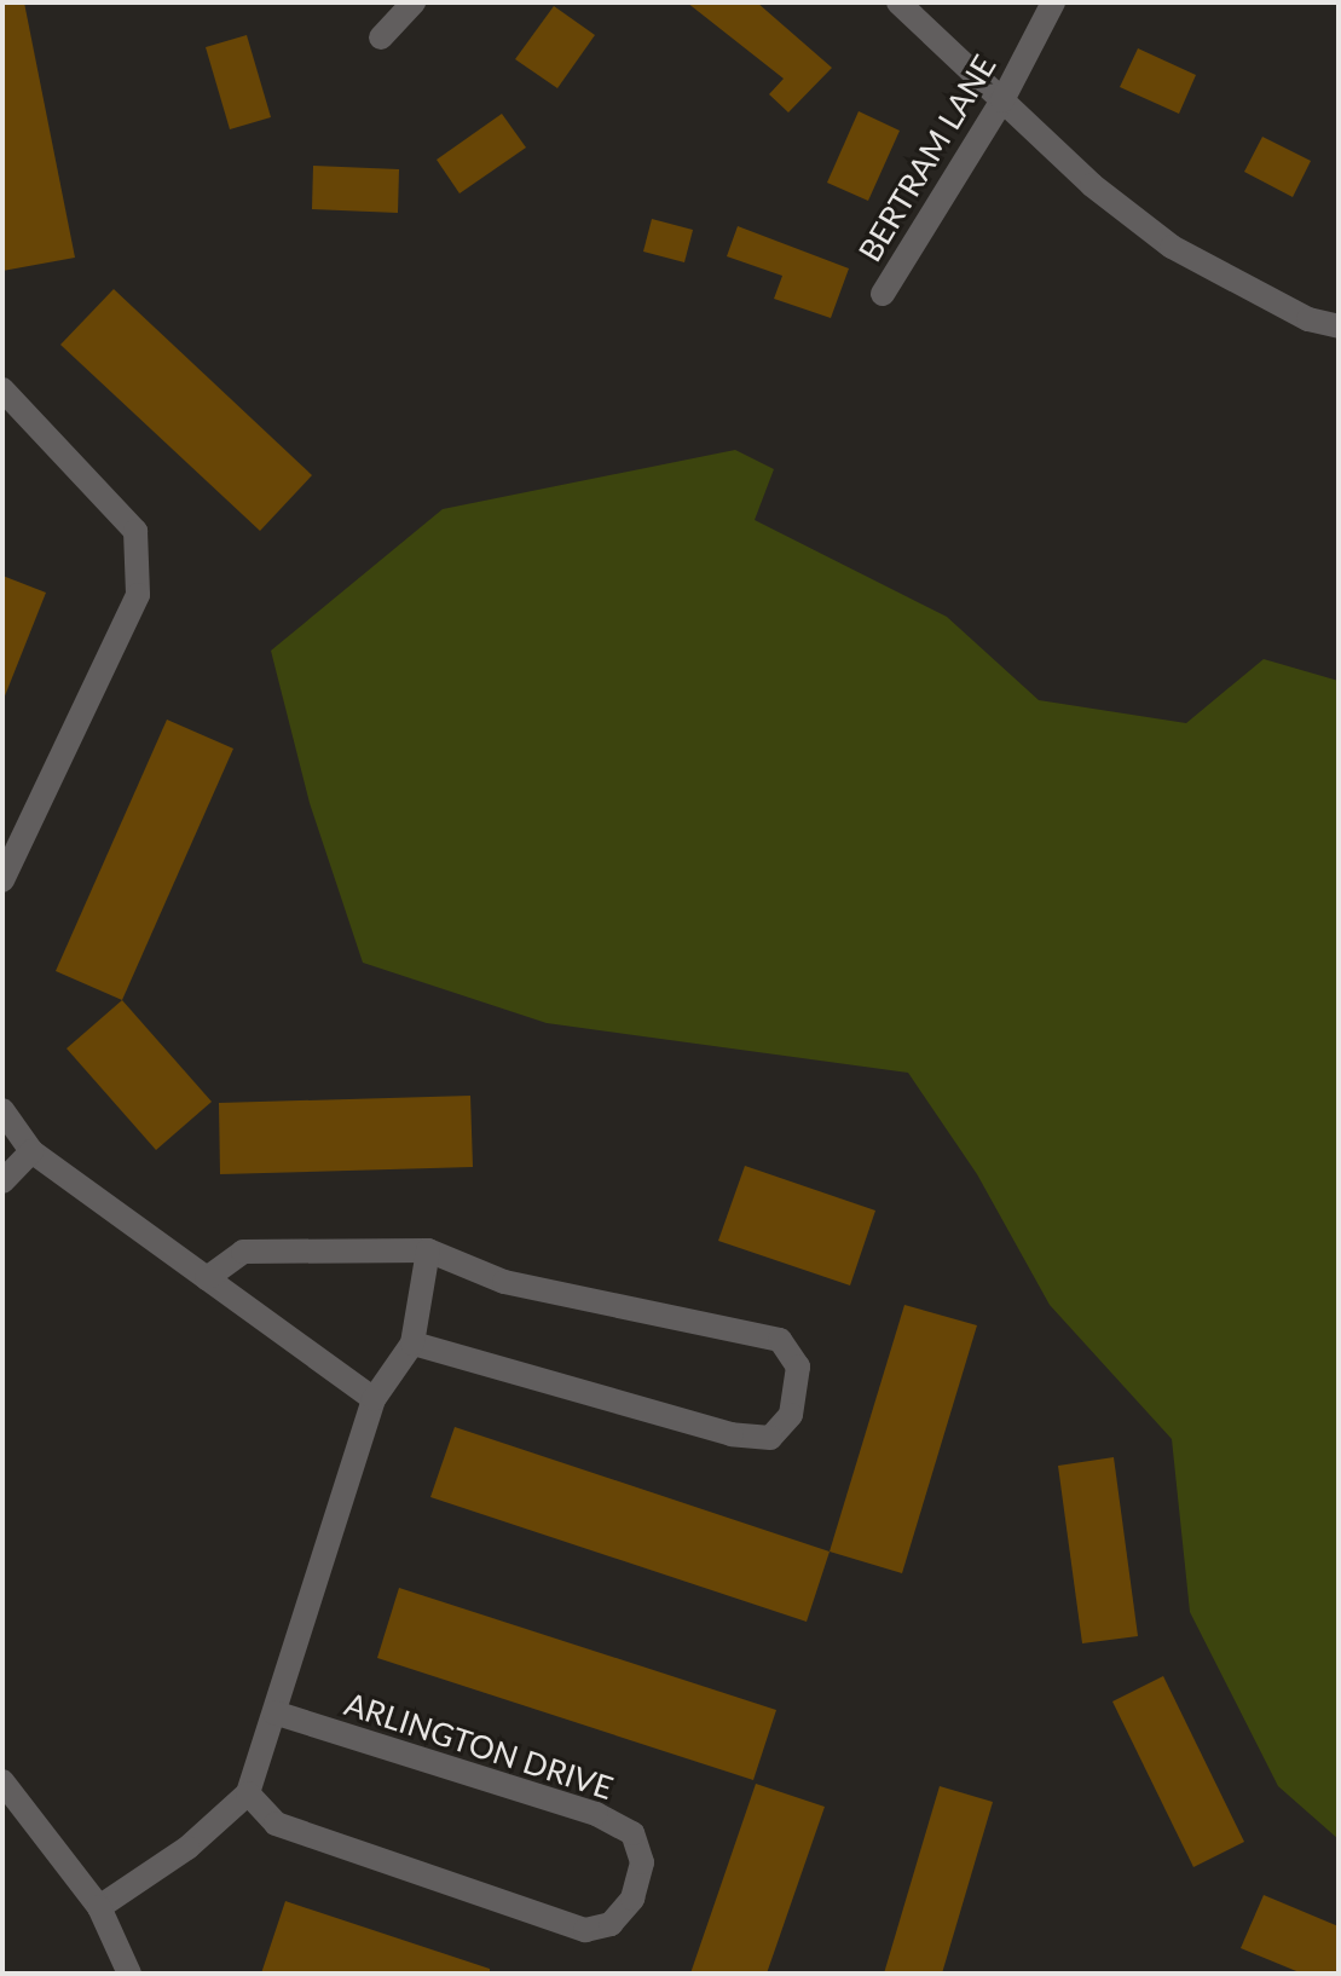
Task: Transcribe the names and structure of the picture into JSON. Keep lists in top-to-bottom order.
{
  "streets": {
    "street": ["BERTRAM LANE", "ARLINGTON DRIVE"]
  }
}
